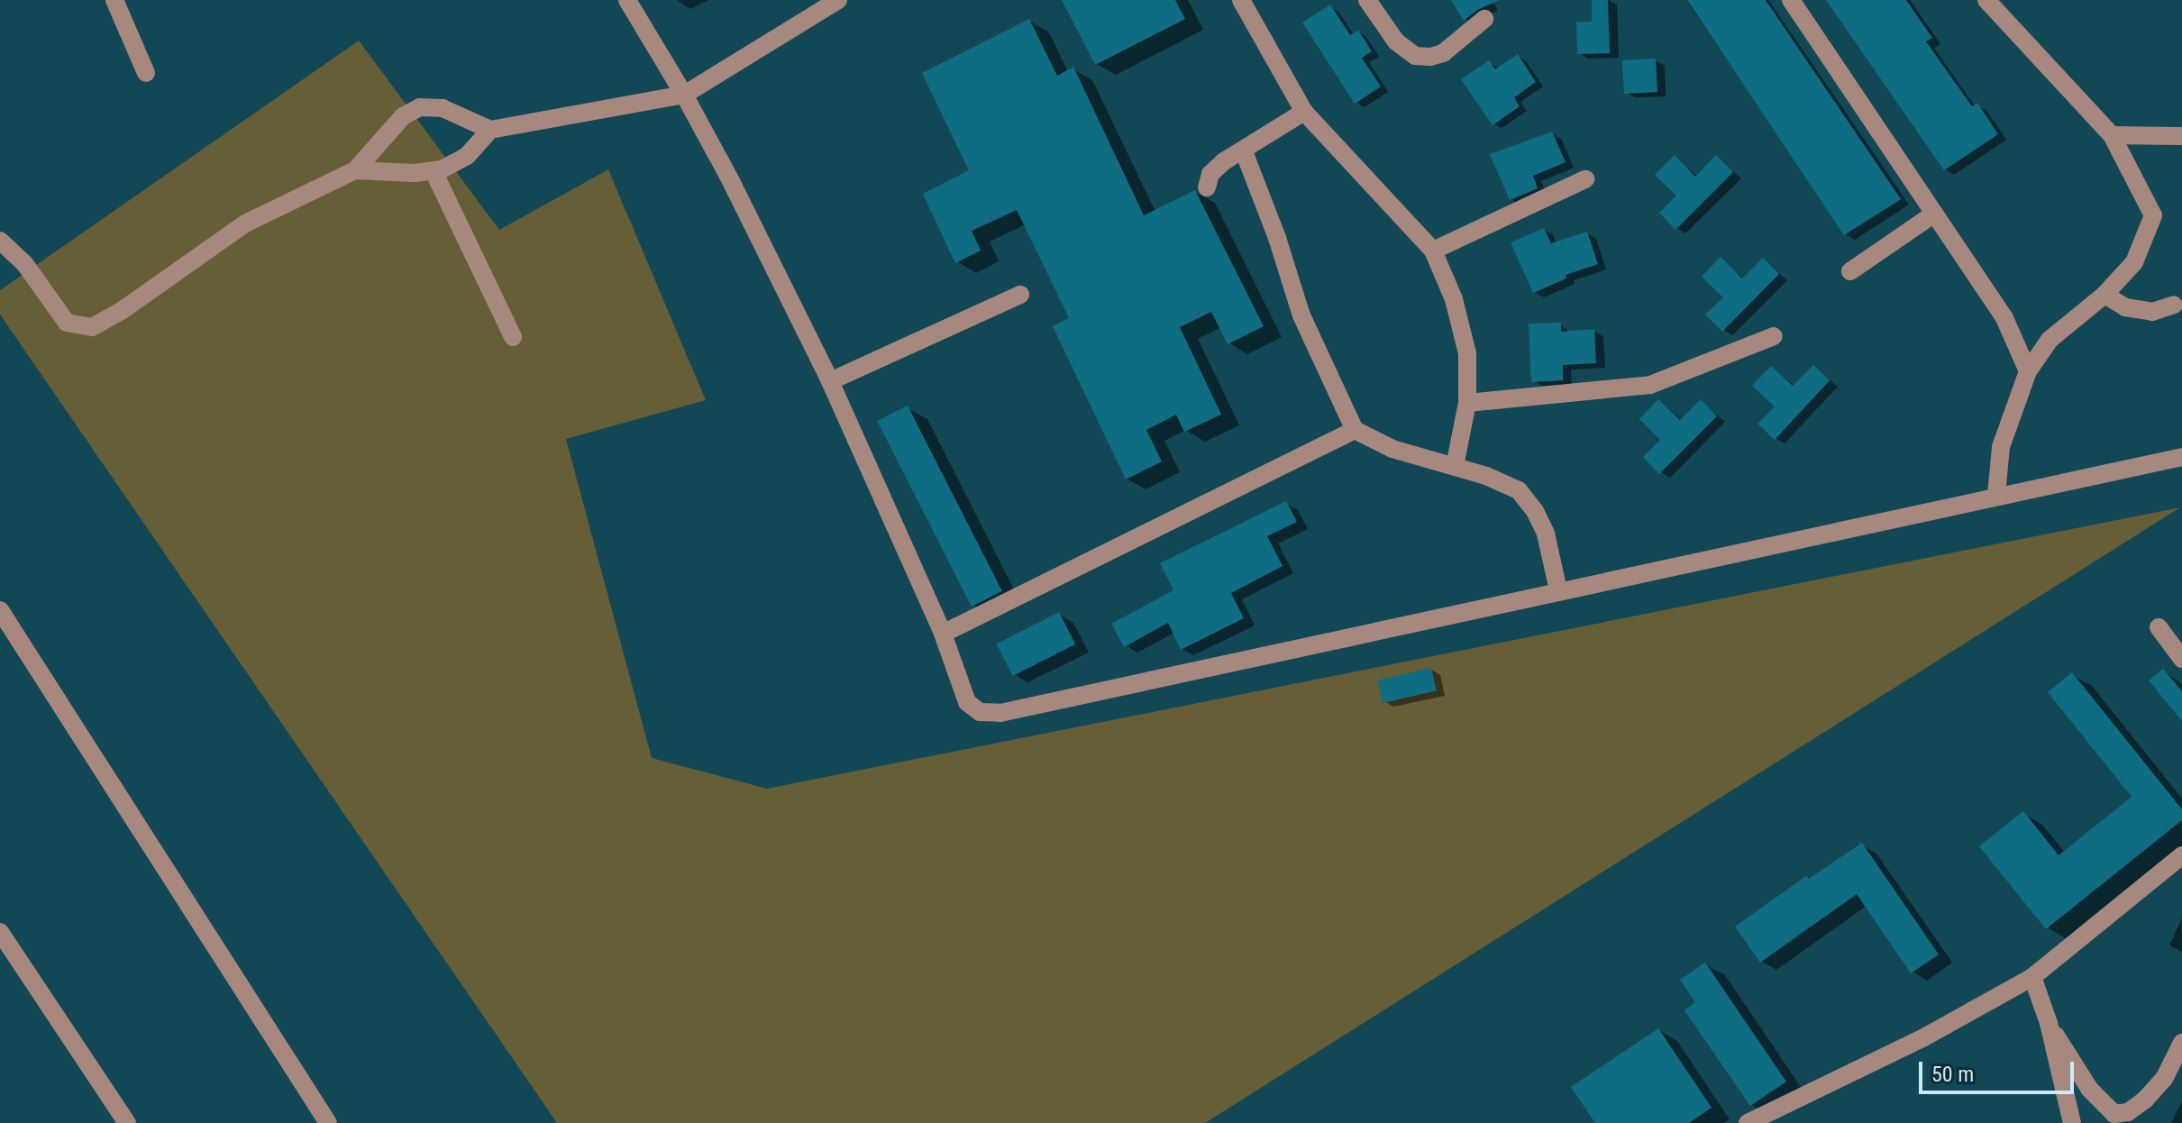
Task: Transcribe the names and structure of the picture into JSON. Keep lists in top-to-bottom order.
{
  "scale_bar": "50 m"
}
